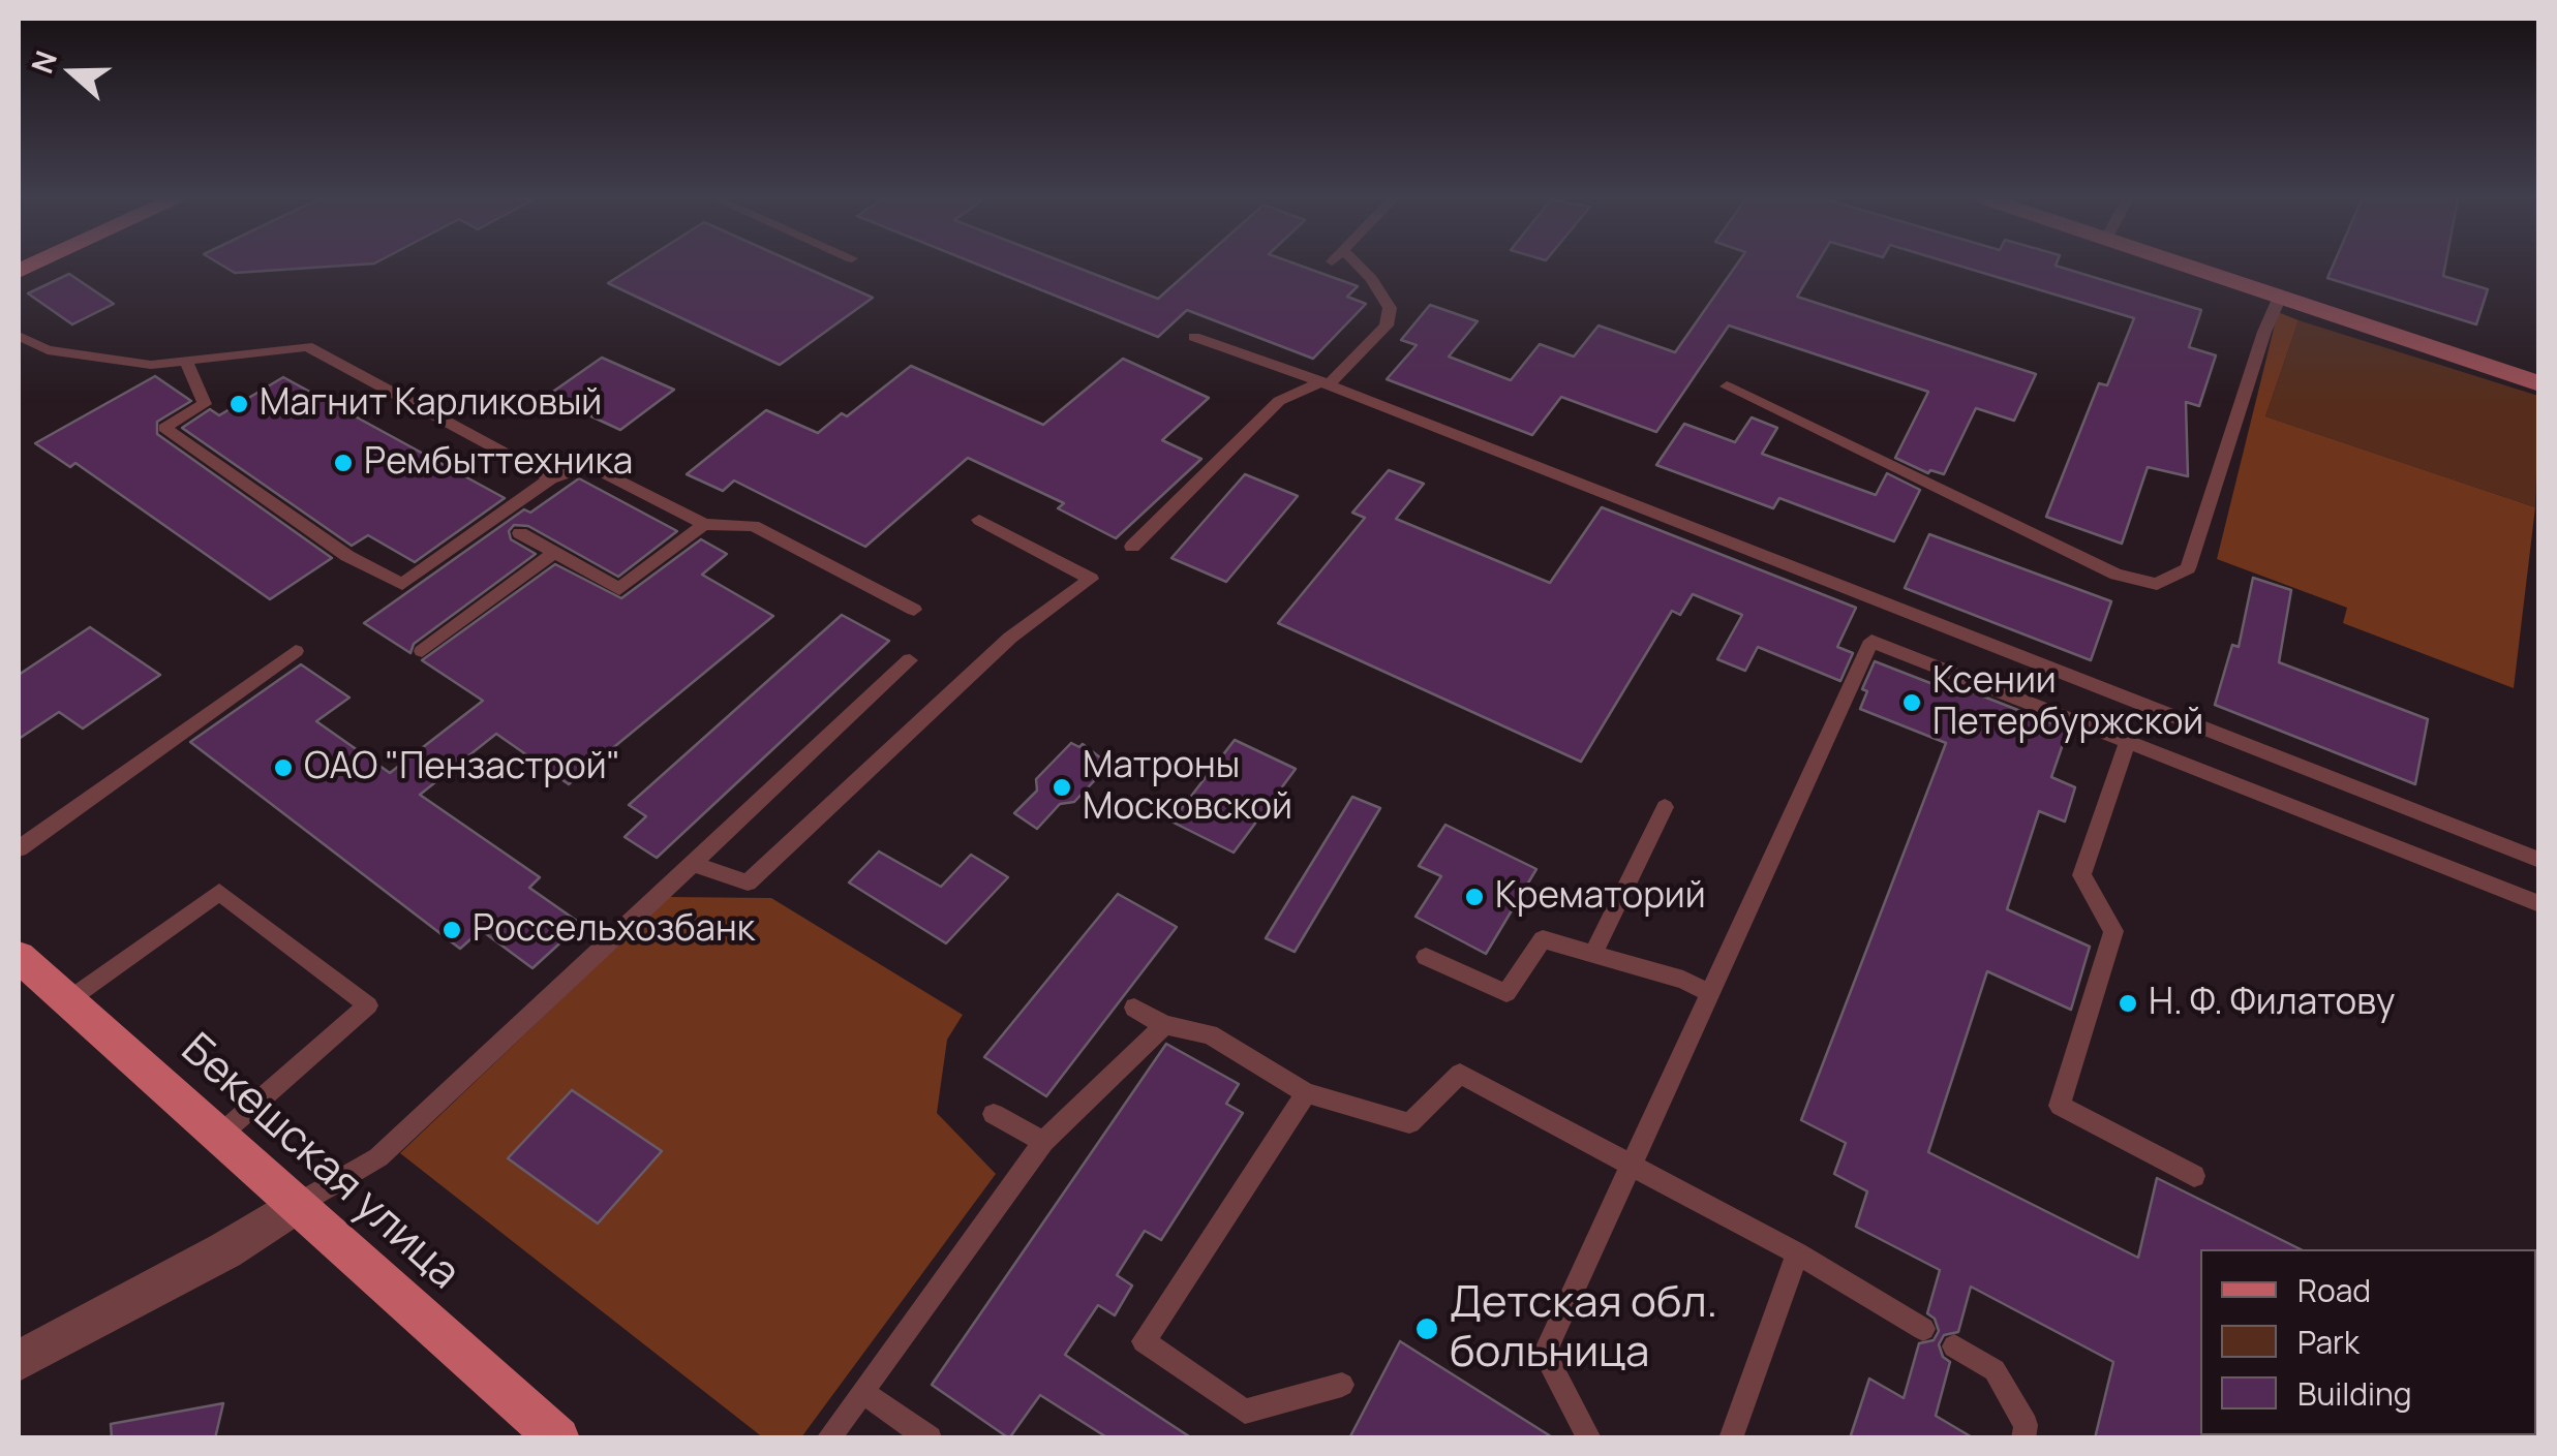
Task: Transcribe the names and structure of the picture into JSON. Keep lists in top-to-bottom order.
{
  "streets": {
    "main road": ["Бекешская улица"]
  },
  "places": [
    "Магнит Карликовый",
    "Рембыттехника",
    "Ксении Петербуржской",
    "ОАО \"Пензастрой\"",
    "Матроны Московской",
    "Крематорий",
    "Россельхозбанк",
    "Н. Ф. Филатову",
    "Детская обл. больница"
  ],
  "legend": ["Road", "Park", "Building"],
  "north": "left"
}
